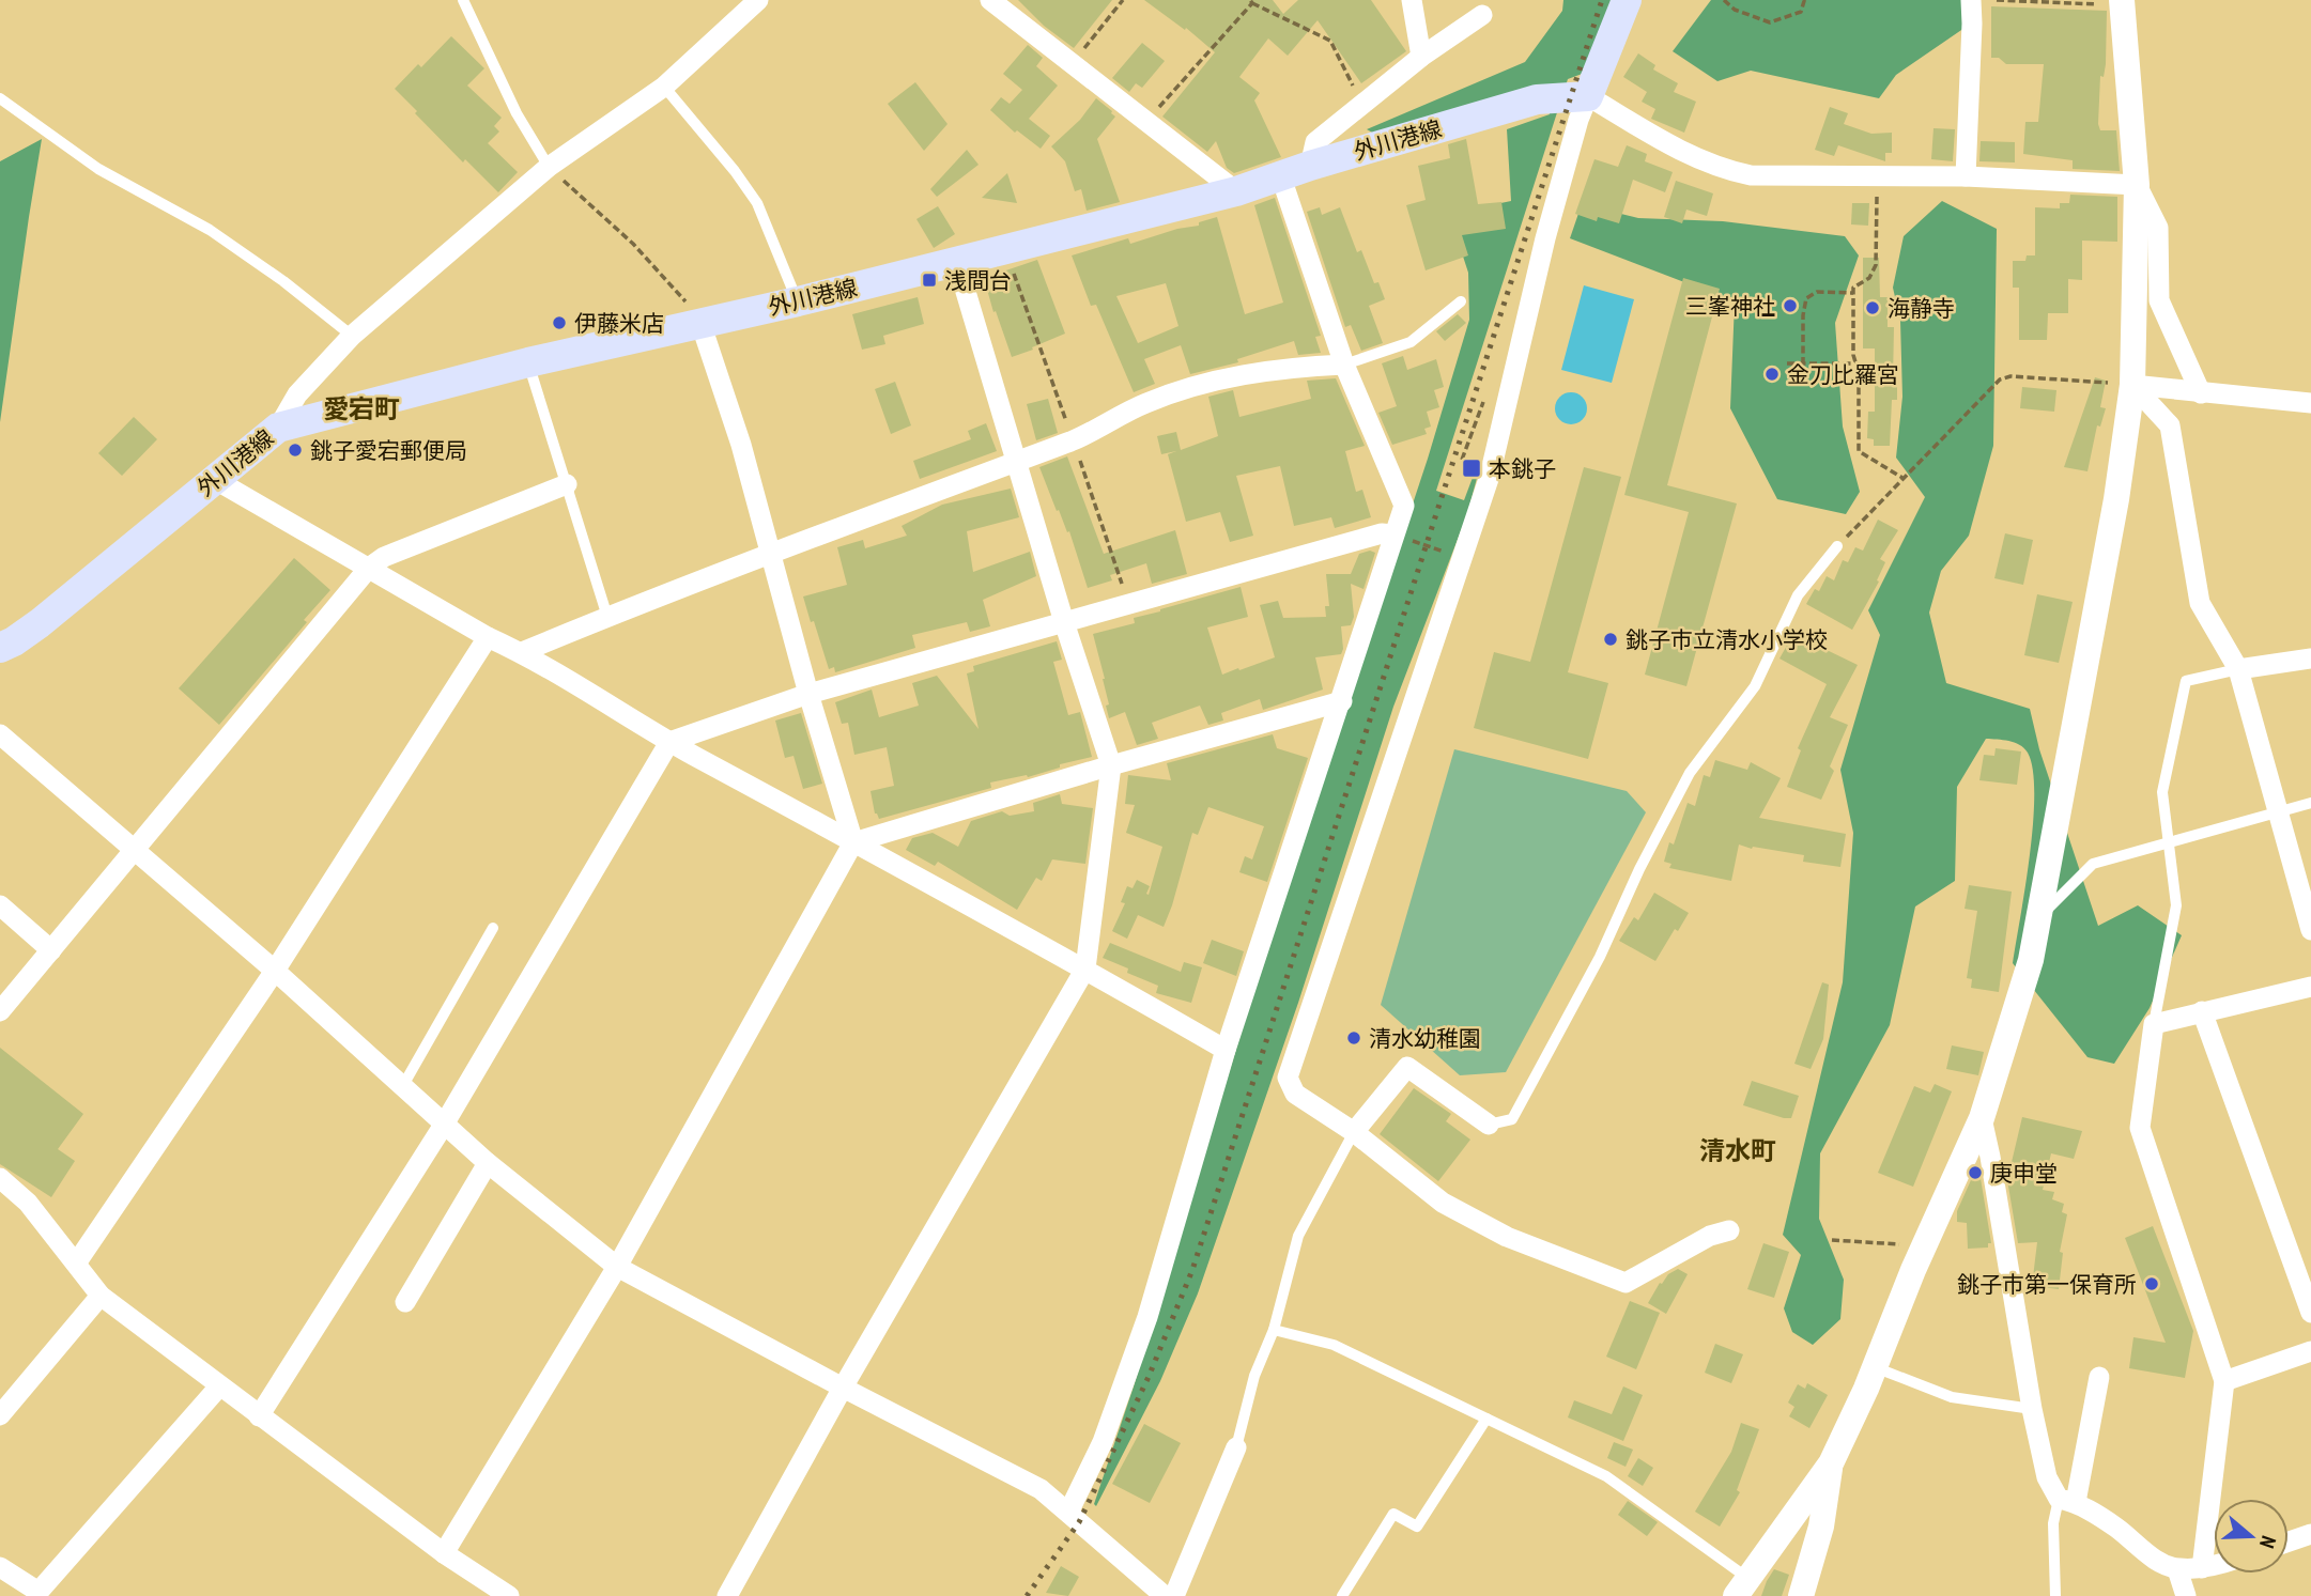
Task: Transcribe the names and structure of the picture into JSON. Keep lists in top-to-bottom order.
{
  "streets": {
    "main road": ["外川港線"]
  },
  "districts": ["愛宕町", "清水町"],
  "places": {
    "transit": ["浅間台", "本銚子"],
    "other": [
      "三峯神社",
      "海静寺",
      "伊藤米店",
      "金刀比羅宮",
      "銚子愛宕郵便局",
      "銚子市立清水小学校",
      "清水幼稚園",
      "庚申堂",
      "銚子市第一保育所"
    ]
  },
  "north": "right"
}
